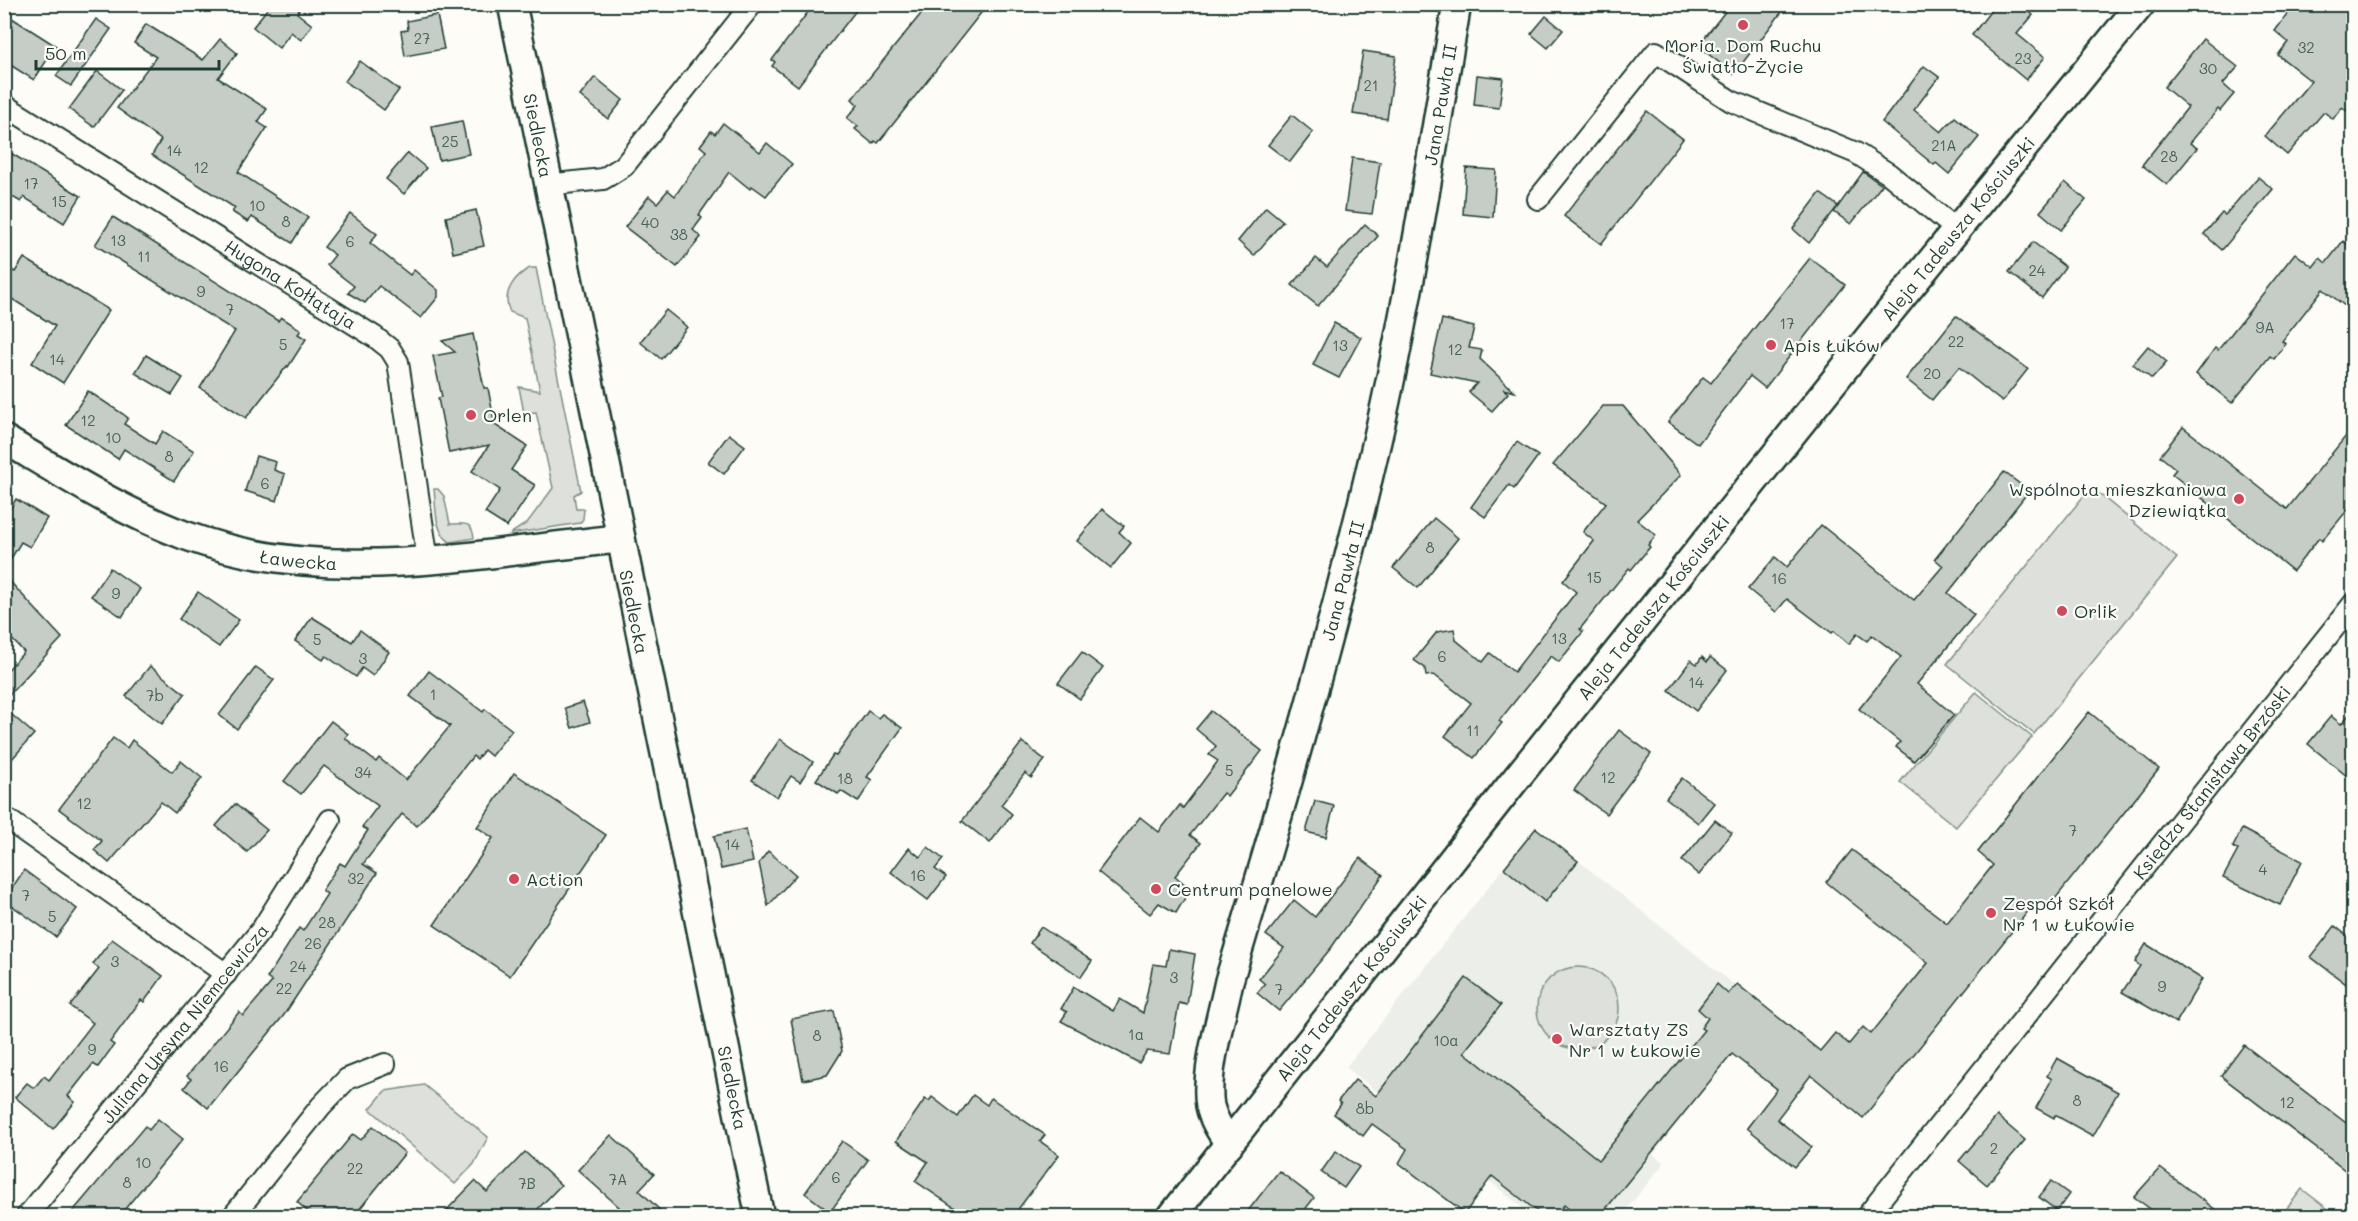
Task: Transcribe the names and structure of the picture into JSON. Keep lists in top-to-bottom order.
{
  "streets": {
    "street": [
      "Jana Pawła II",
      "Siedlecka",
      "Aleja Tadeusza Kościuszki",
      "Hugona Kołłątaja",
      "Ławecka",
      "Księdza Stanisława Brzóski",
      "Juliana Ursyna Niemcewicza"
    ]
  },
  "crossings": [
    ["Jana Pawła II", "Aleja Tadeusza Kościuszki"],
    ["Siedlecka", "Ławecka"],
    ["Hugona Kołłątaja", "Ławecka"]
  ],
  "places": [
    "Moria. Dom Ruchu Światło-Życie",
    "Apis Łuków",
    "Orlen",
    "Wspólnota mieszkaniowa Dziewiątka",
    "Orlik",
    "Action",
    "Centrum panelowe",
    "Zespół Szkół Nr 1 w Łukowie",
    "Warsztaty ZS Nr 1 w Łukowie"
  ],
  "house_numbers": [
    "27",
    "32",
    "23",
    "30",
    "21",
    "25",
    "21A",
    "14",
    "28",
    "12",
    "17",
    "15",
    "10",
    "8",
    "40",
    "38",
    "13",
    "6",
    "11",
    "24",
    "9",
    "7",
    "17",
    "9A",
    "22",
    "5",
    "13",
    "12",
    "14",
    "20",
    "12",
    "10",
    "8",
    "6",
    "8",
    "15",
    "16",
    "9",
    "13",
    "5",
    "6",
    "3",
    "14",
    "1",
    "7b",
    "11",
    "5",
    "34",
    "12",
    "18",
    "12",
    "7",
    "14",
    "4",
    "16",
    "32",
    "7",
    "5",
    "28",
    "26",
    "3",
    "24",
    "3",
    "9",
    "22",
    "7",
    "1a",
    "8",
    "10a",
    "9",
    "16",
    "8",
    "12",
    "8b",
    "2",
    "10",
    "22",
    "6",
    "7A",
    "8",
    "7B"
  ],
  "scale_bar": "50 m"
}
